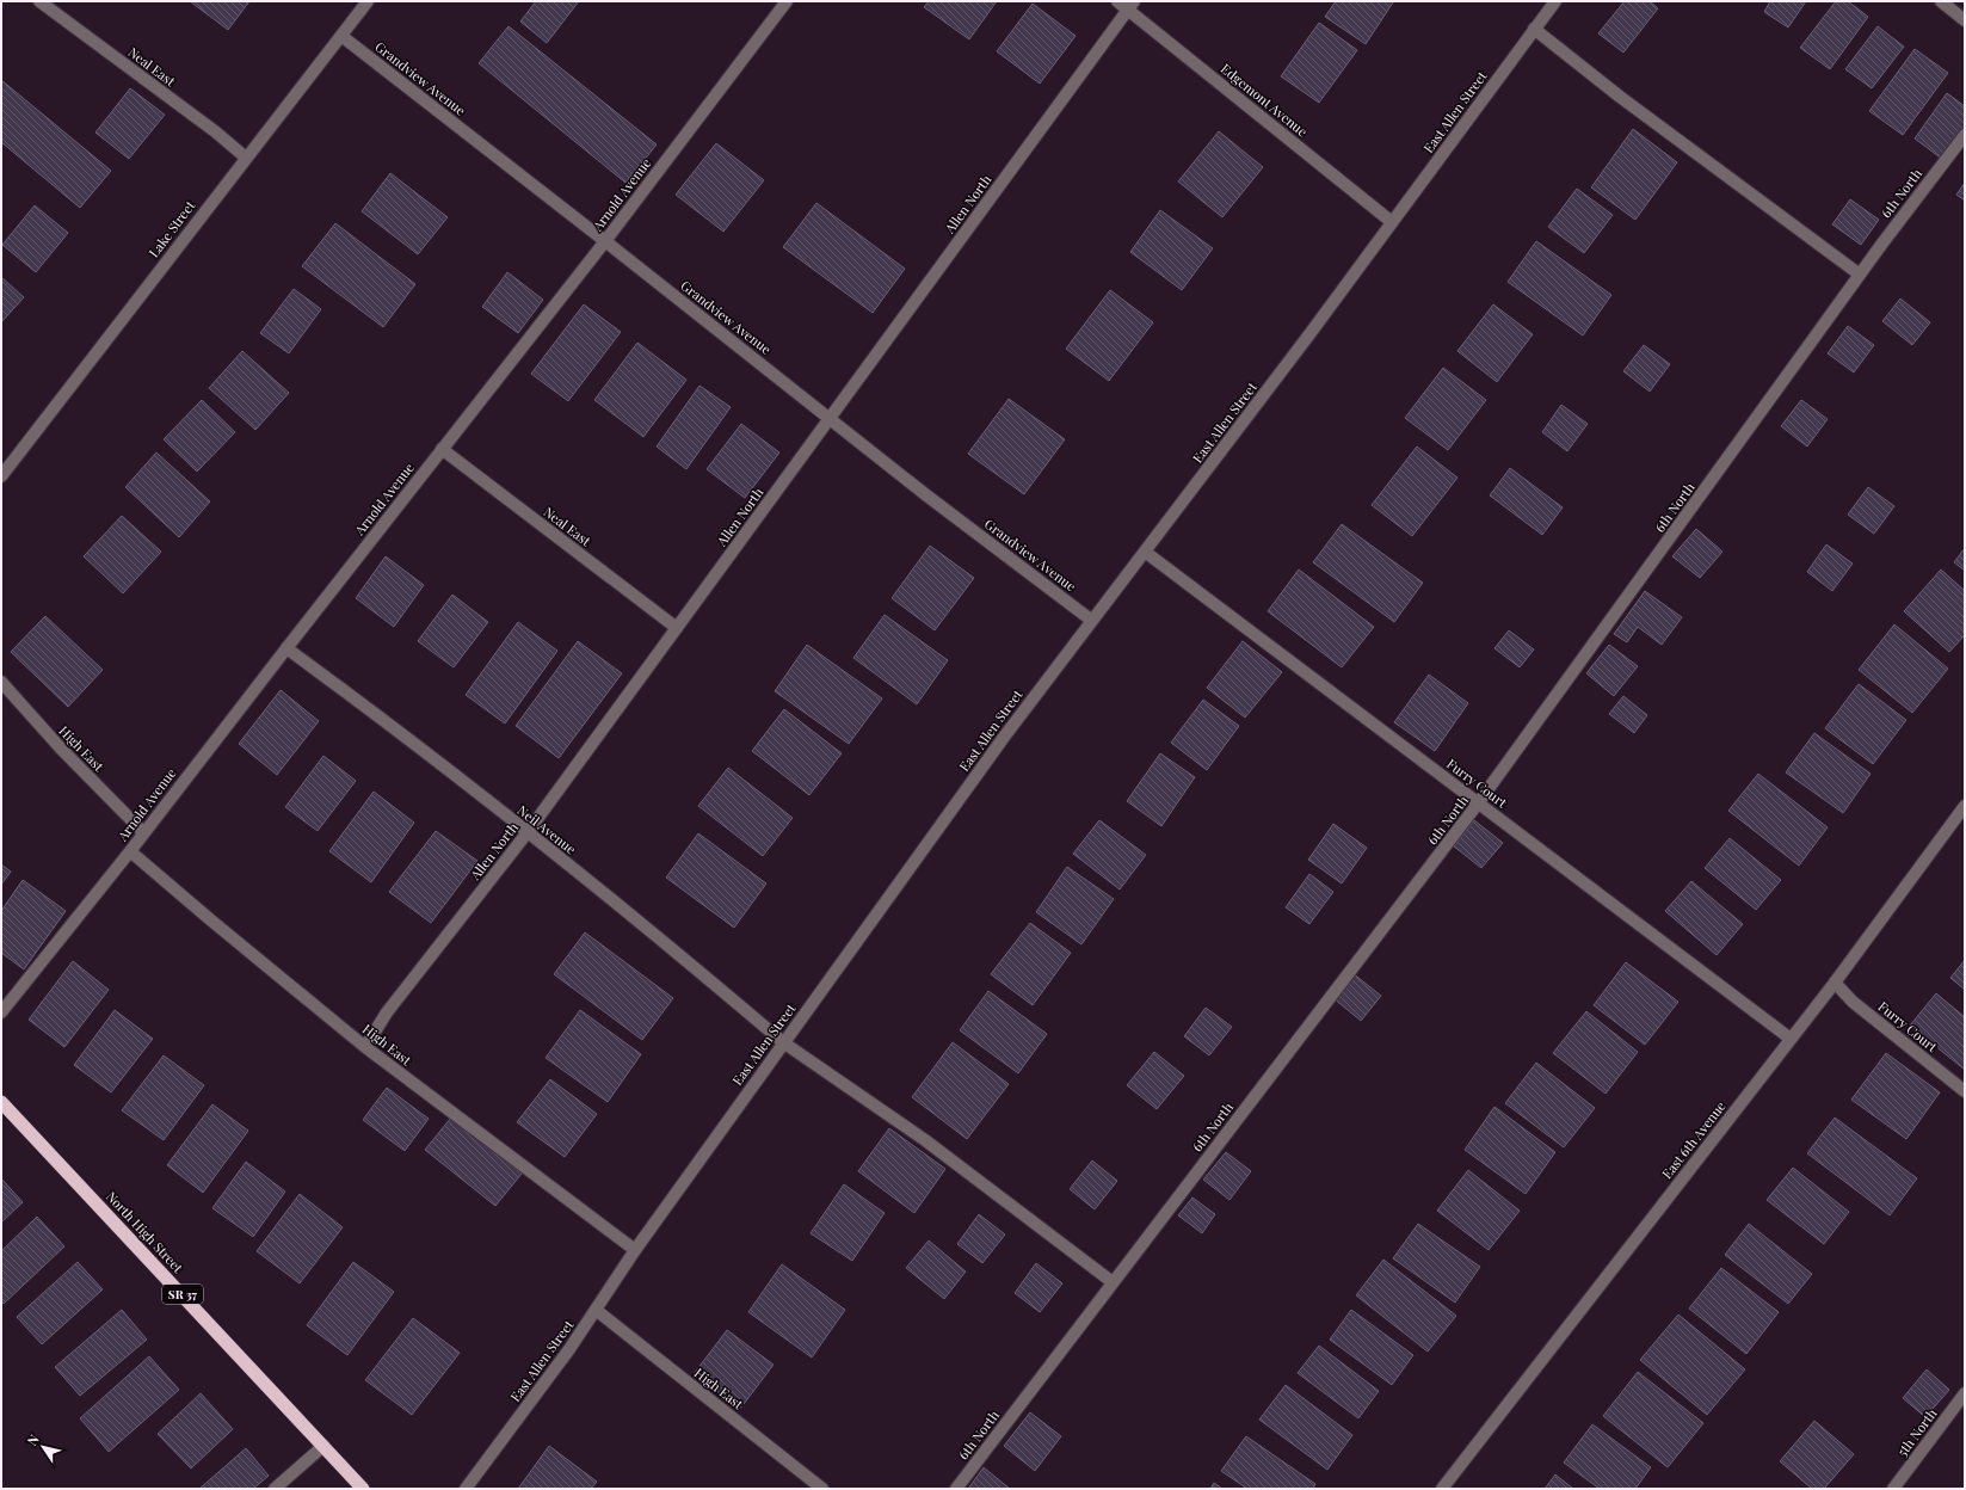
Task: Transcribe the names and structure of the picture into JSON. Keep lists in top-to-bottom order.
{
  "streets": {
    "highway": ["North High Street", "SR 37"],
    "street": [
      "Neal East",
      "Grandview Avenue",
      "Edgemont Avenue",
      "East Allen Street",
      "6th North",
      "Arnold Avenue",
      "Allen North",
      "Lake Street",
      "High East",
      "Furry Court",
      "Neil Avenue",
      "East 6th Avenue",
      "5th North"
    ]
  },
  "crossings": [
    ["Neal East", "Arnold Avenue"],
    ["Neal East", "Allen North"],
    ["Neal East", "Lake Street"],
    ["Grandview Avenue", "East Allen Street"],
    ["Grandview Avenue", "Arnold Avenue"],
    ["Grandview Avenue", "Allen North"],
    ["Grandview Avenue", "Lake Street"],
    ["Edgemont Avenue", "East Allen Street"],
    ["Edgemont Avenue", "Allen North"],
    ["East Allen Street", "High East"],
    ["East Allen Street", "Furry Court"],
    ["East Allen Street", "Neil Avenue"],
    ["6th North", "Furry Court"],
    ["6th North", "Neil Avenue"],
    ["Arnold Avenue", "High East"],
    ["Arnold Avenue", "Neil Avenue"],
    ["Allen North", "High East"],
    ["Allen North", "Neil Avenue"],
    ["Furry Court", "East 6th Avenue"]
  ],
  "north": "top left"
}
